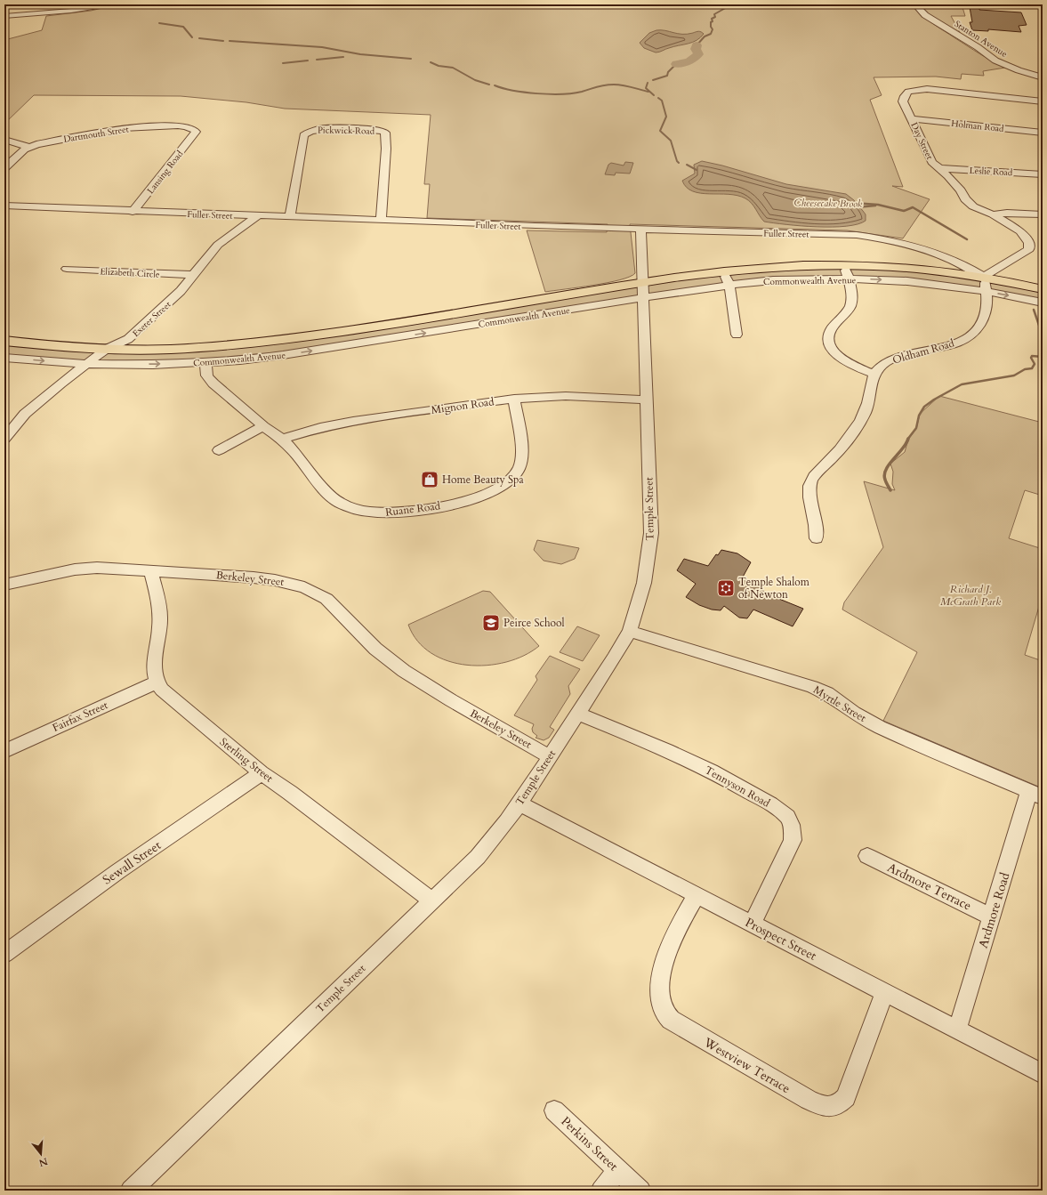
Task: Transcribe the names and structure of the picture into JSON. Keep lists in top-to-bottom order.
{
  "streets": {
    "main road": ["Commonwealth Avenue"],
    "street": [
      "Stanton Avenue",
      "Holman Road",
      "Pickwick Road",
      "Dartmouth Street",
      "Day Street",
      "Leslie Road",
      "Lansing Road",
      "Fuller Street",
      "Elizabeth Circle",
      "Exeter Street",
      "Oldham Road",
      "Mignon Road",
      "Ruane Road",
      "Temple Street",
      "Berkeley Street",
      "Myrtle Street",
      "Fairfax Street",
      "Sterling Street",
      "Tennyson Road",
      "Sewall Street",
      "Ardmore Terrace",
      "Ardmore Road",
      "Prospect Street",
      "Westview Terrace",
      "Perkins Street"
    ]
  },
  "crossings": [
    ["Holman Road", "Day Street"],
    ["Pickwick Road", "Fuller Street"],
    ["Dartmouth Street", "Lansing Road"],
    ["Day Street", "Leslie Road"],
    ["Day Street", "Fuller Street"],
    ["Day Street", "Commonwealth Avenue"],
    ["Day Street", "Oldham Road"],
    ["Lansing Road", "Fuller Street"],
    ["Fuller Street", "Commonwealth Avenue"],
    ["Fuller Street", "Exeter Street"],
    ["Fuller Street", "Oldham Road"],
    ["Fuller Street", "Temple Street"],
    ["Elizabeth Circle", "Exeter Street"],
    ["Commonwealth Avenue", "Exeter Street"],
    ["Commonwealth Avenue", "Oldham Road"],
    ["Commonwealth Avenue", "Ruane Road"],
    ["Commonwealth Avenue", "Temple Street"],
    ["Mignon Road", "Ruane Road"],
    ["Mignon Road", "Temple Street"],
    ["Temple Street", "Berkeley Street"],
    ["Temple Street", "Myrtle Street"],
    ["Temple Street", "Sterling Street"],
    ["Temple Street", "Tennyson Road"],
    ["Temple Street", "Prospect Street"],
    ["Myrtle Street", "Ardmore Road"],
    ["Fairfax Street", "Sterling Street"],
    ["Sterling Street", "Sewall Street"],
    ["Tennyson Road", "Prospect Street"],
    ["Ardmore Terrace", "Ardmore Road"],
    ["Ardmore Road", "Prospect Street"],
    ["Prospect Street", "Westview Terrace"]
  ],
  "water": ["Cheesecake Brook"],
  "parks": ["Richard J. McGrath Park"],
  "places": {
    "shop": ["Home Beauty Spa"],
    "synagogue": ["Temple Shalom of Newton"],
    "school or university": ["Peirce School"]
  },
  "north": "bottom"
}
